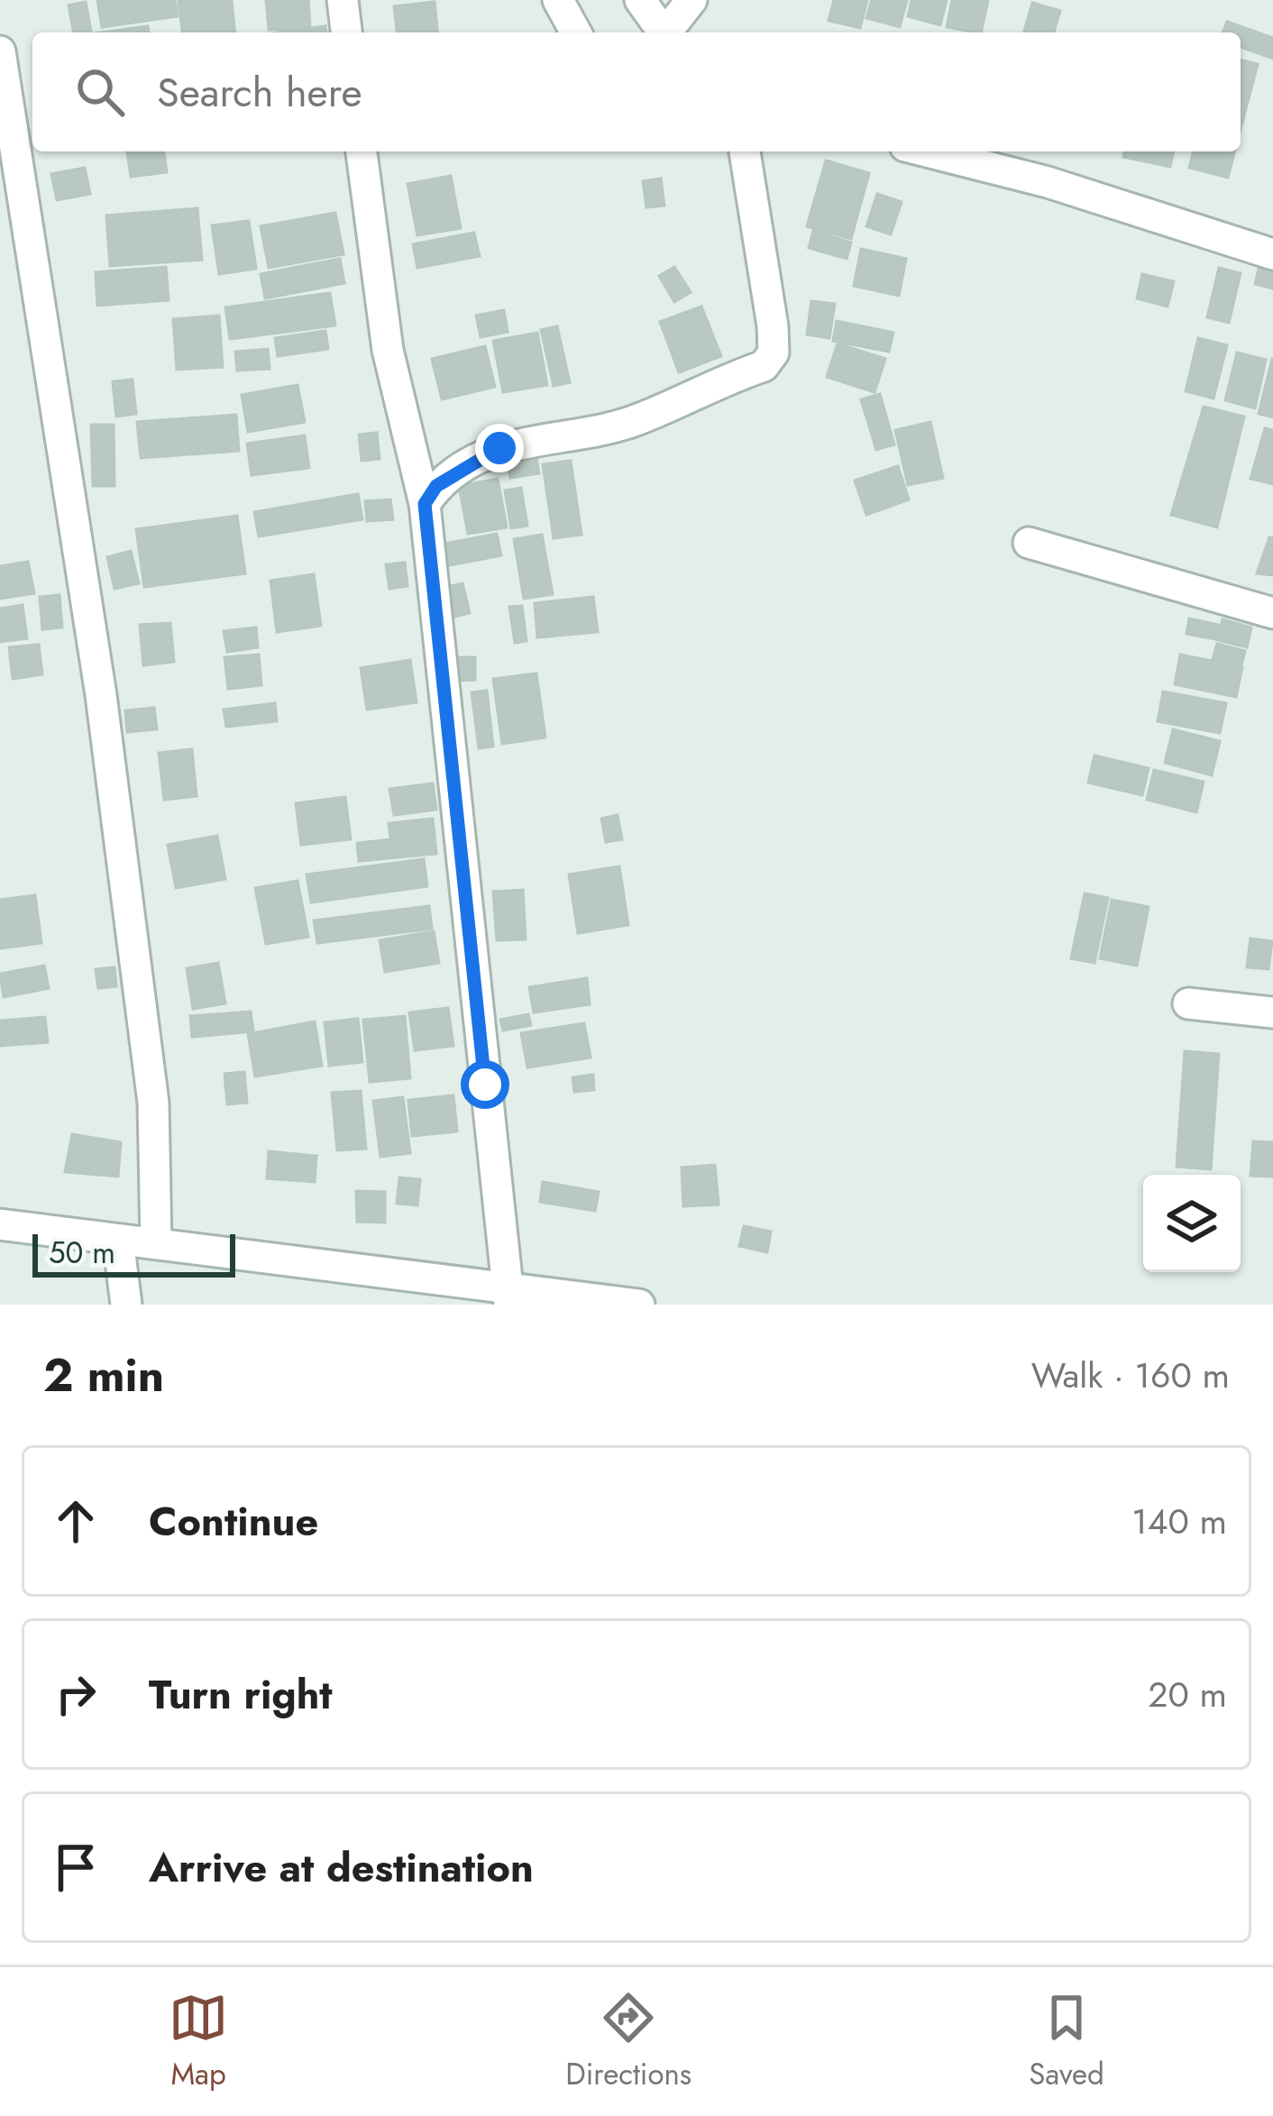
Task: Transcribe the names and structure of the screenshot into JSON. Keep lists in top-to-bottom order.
{
  "scale_bar": "50 m",
  "page": {
    "search": "Search here",
    "scale": "50 m",
    "heading": ["2 min", "Walk · 160 m"],
    "list": [
      ["Continue", "140 m"],
      ["Turn right", "20 m"],
      "Arrive at destination"
    ],
    "nav": ["Map", "Directions", "Saved"]
  }
}
